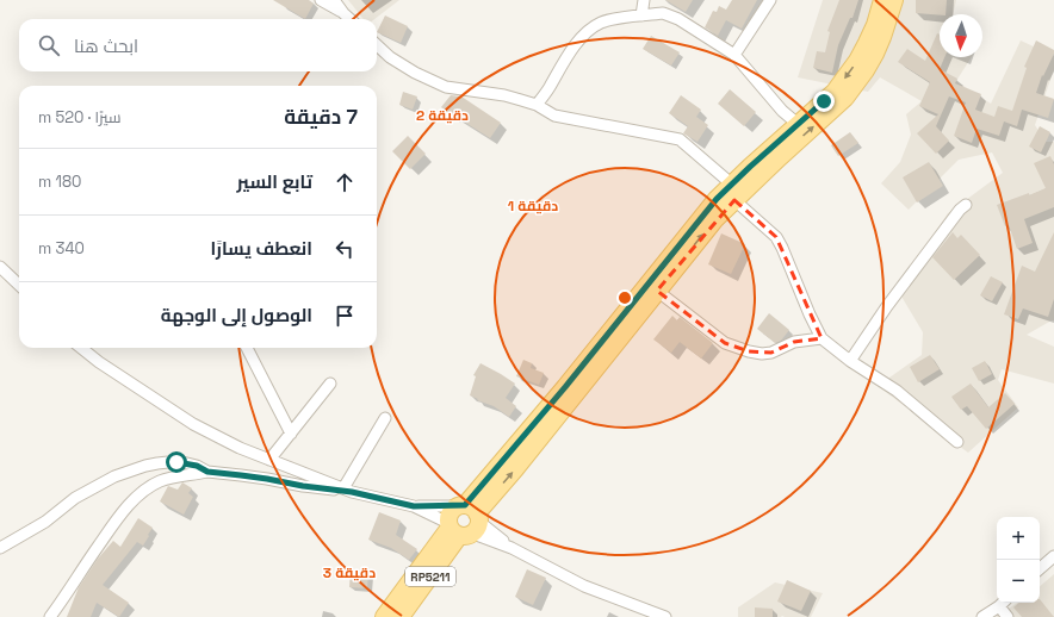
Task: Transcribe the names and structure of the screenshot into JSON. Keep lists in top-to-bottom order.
{
  "streets": {
    "main road": ["RP5211"]
  },
  "north": "bottom",
  "page": {
    "search": "ابحث هنا",
    "heading": ["7 دقيقة", "سيرًا · 520 m"],
    "list": [
      ["تابع السير", "180 m"],
      ["انعطف يسارًا", "340 m"],
      "الوصول إلى الوجهة"
    ],
    "map_buttons": ["+", "−"]
  },
  "rings": ["2 دقيقة", "1 دقيقة", "3 دقيقة"]
}
